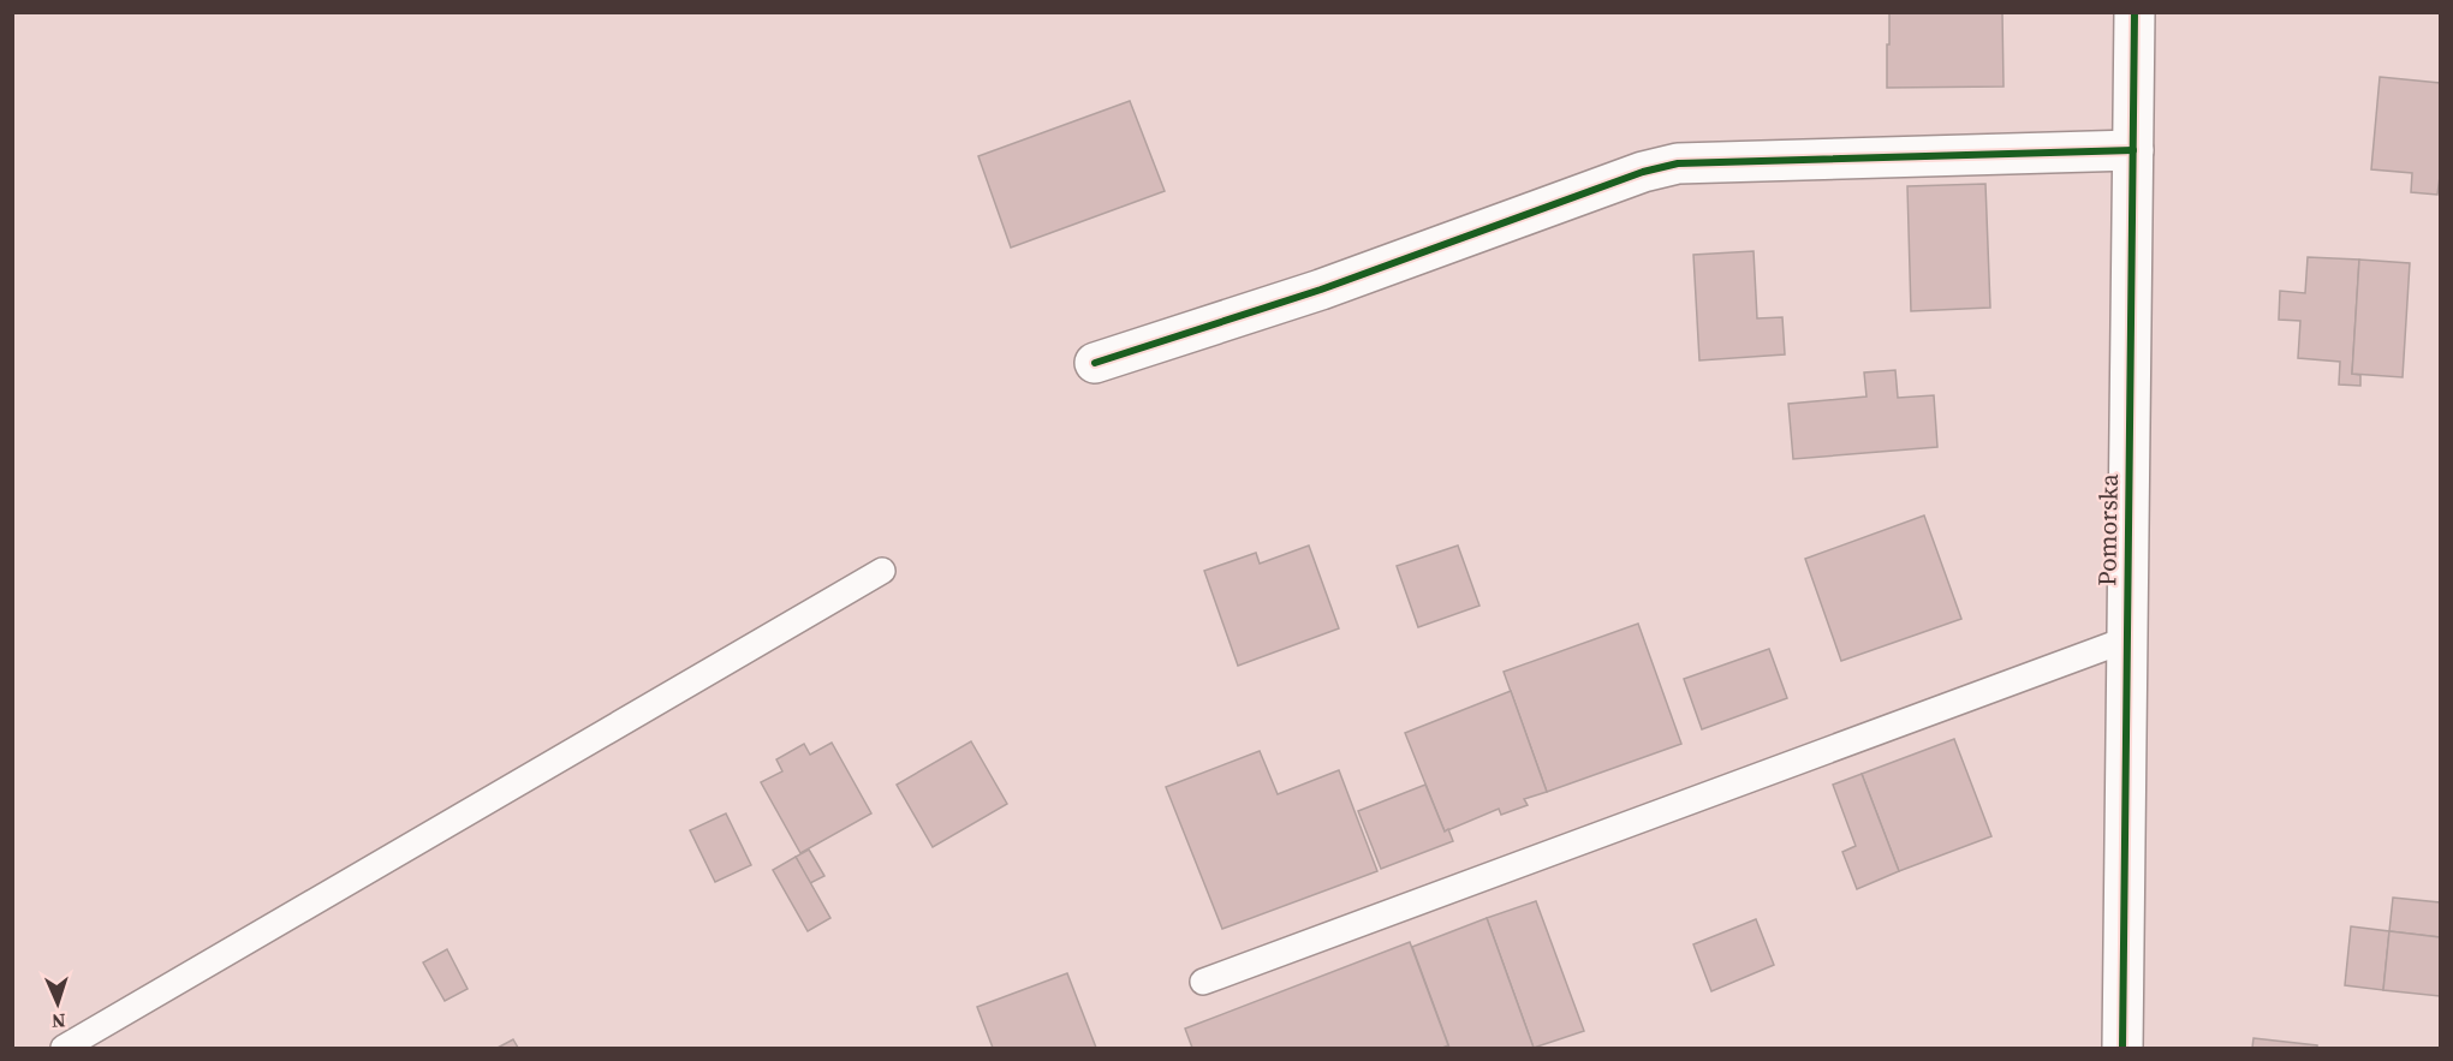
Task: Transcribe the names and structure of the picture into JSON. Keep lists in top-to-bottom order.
{
  "streets": {
    "street": ["Pomorska"]
  },
  "north": "bottom"
}
